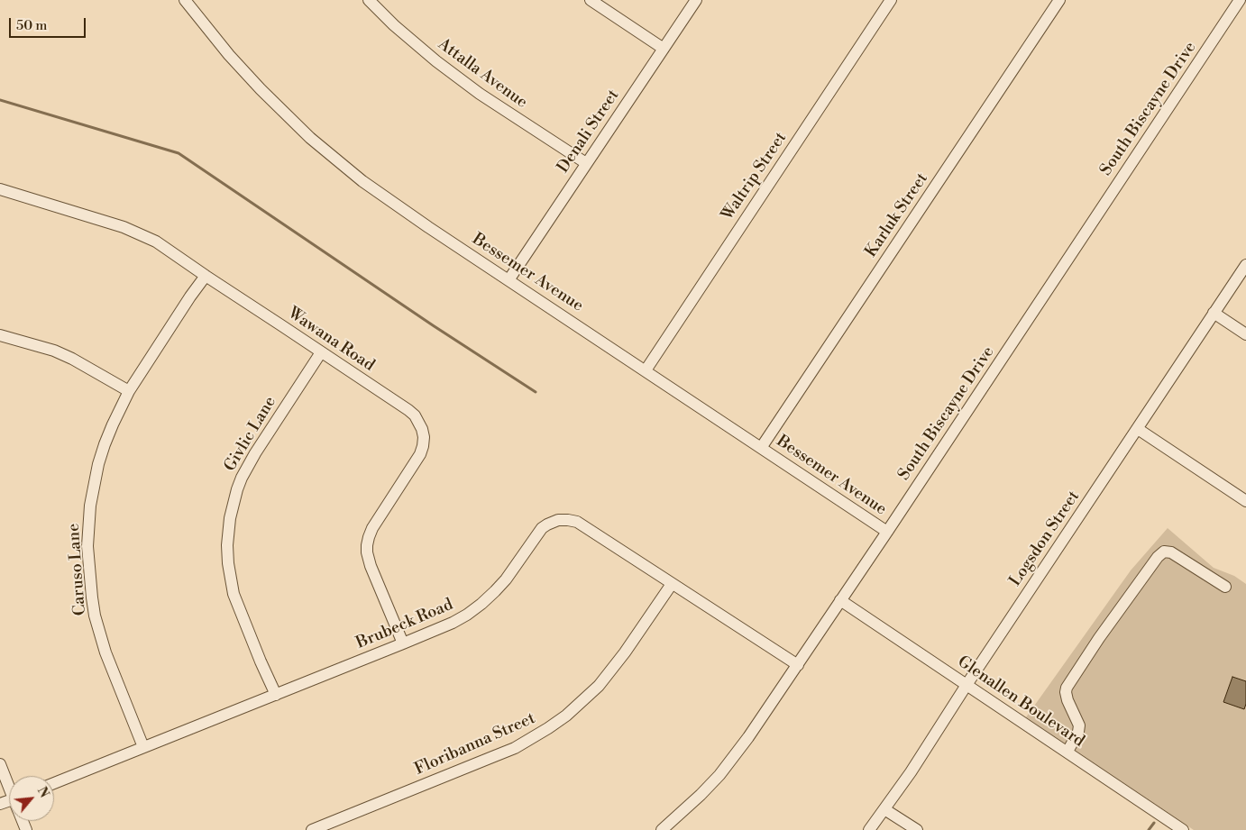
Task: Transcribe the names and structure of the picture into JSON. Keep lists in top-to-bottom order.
{
  "streets": {
    "street": [
      "Attalla Avenue",
      "South Biscayne Drive",
      "Denali Street",
      "Waltrip Street",
      "Karluk Street",
      "Bessemer Avenue",
      "Wawana Road",
      "Givlic Lane",
      "Logsdon Street",
      "Caruso Lane",
      "Brubeck Road",
      "Glenallen Boulevard",
      "Floribanna Street"
    ]
  },
  "crossings": [
    ["Attalla Avenue", "Denali Street"],
    ["South Biscayne Drive", "Bessemer Avenue"],
    ["South Biscayne Drive", "Brubeck Road"],
    ["South Biscayne Drive", "Glenallen Boulevard"],
    ["Denali Street", "Bessemer Avenue"],
    ["Waltrip Street", "Bessemer Avenue"],
    ["Karluk Street", "Bessemer Avenue"],
    ["Wawana Road", "Givlic Lane"],
    ["Wawana Road", "Caruso Lane"],
    ["Wawana Road", "Brubeck Road"],
    ["Givlic Lane", "Brubeck Road"],
    ["Logsdon Street", "Glenallen Boulevard"],
    ["Caruso Lane", "Brubeck Road"],
    ["Brubeck Road", "Floribanna Street"]
  ],
  "scale_bar": "50 m",
  "north": "top right"
}
